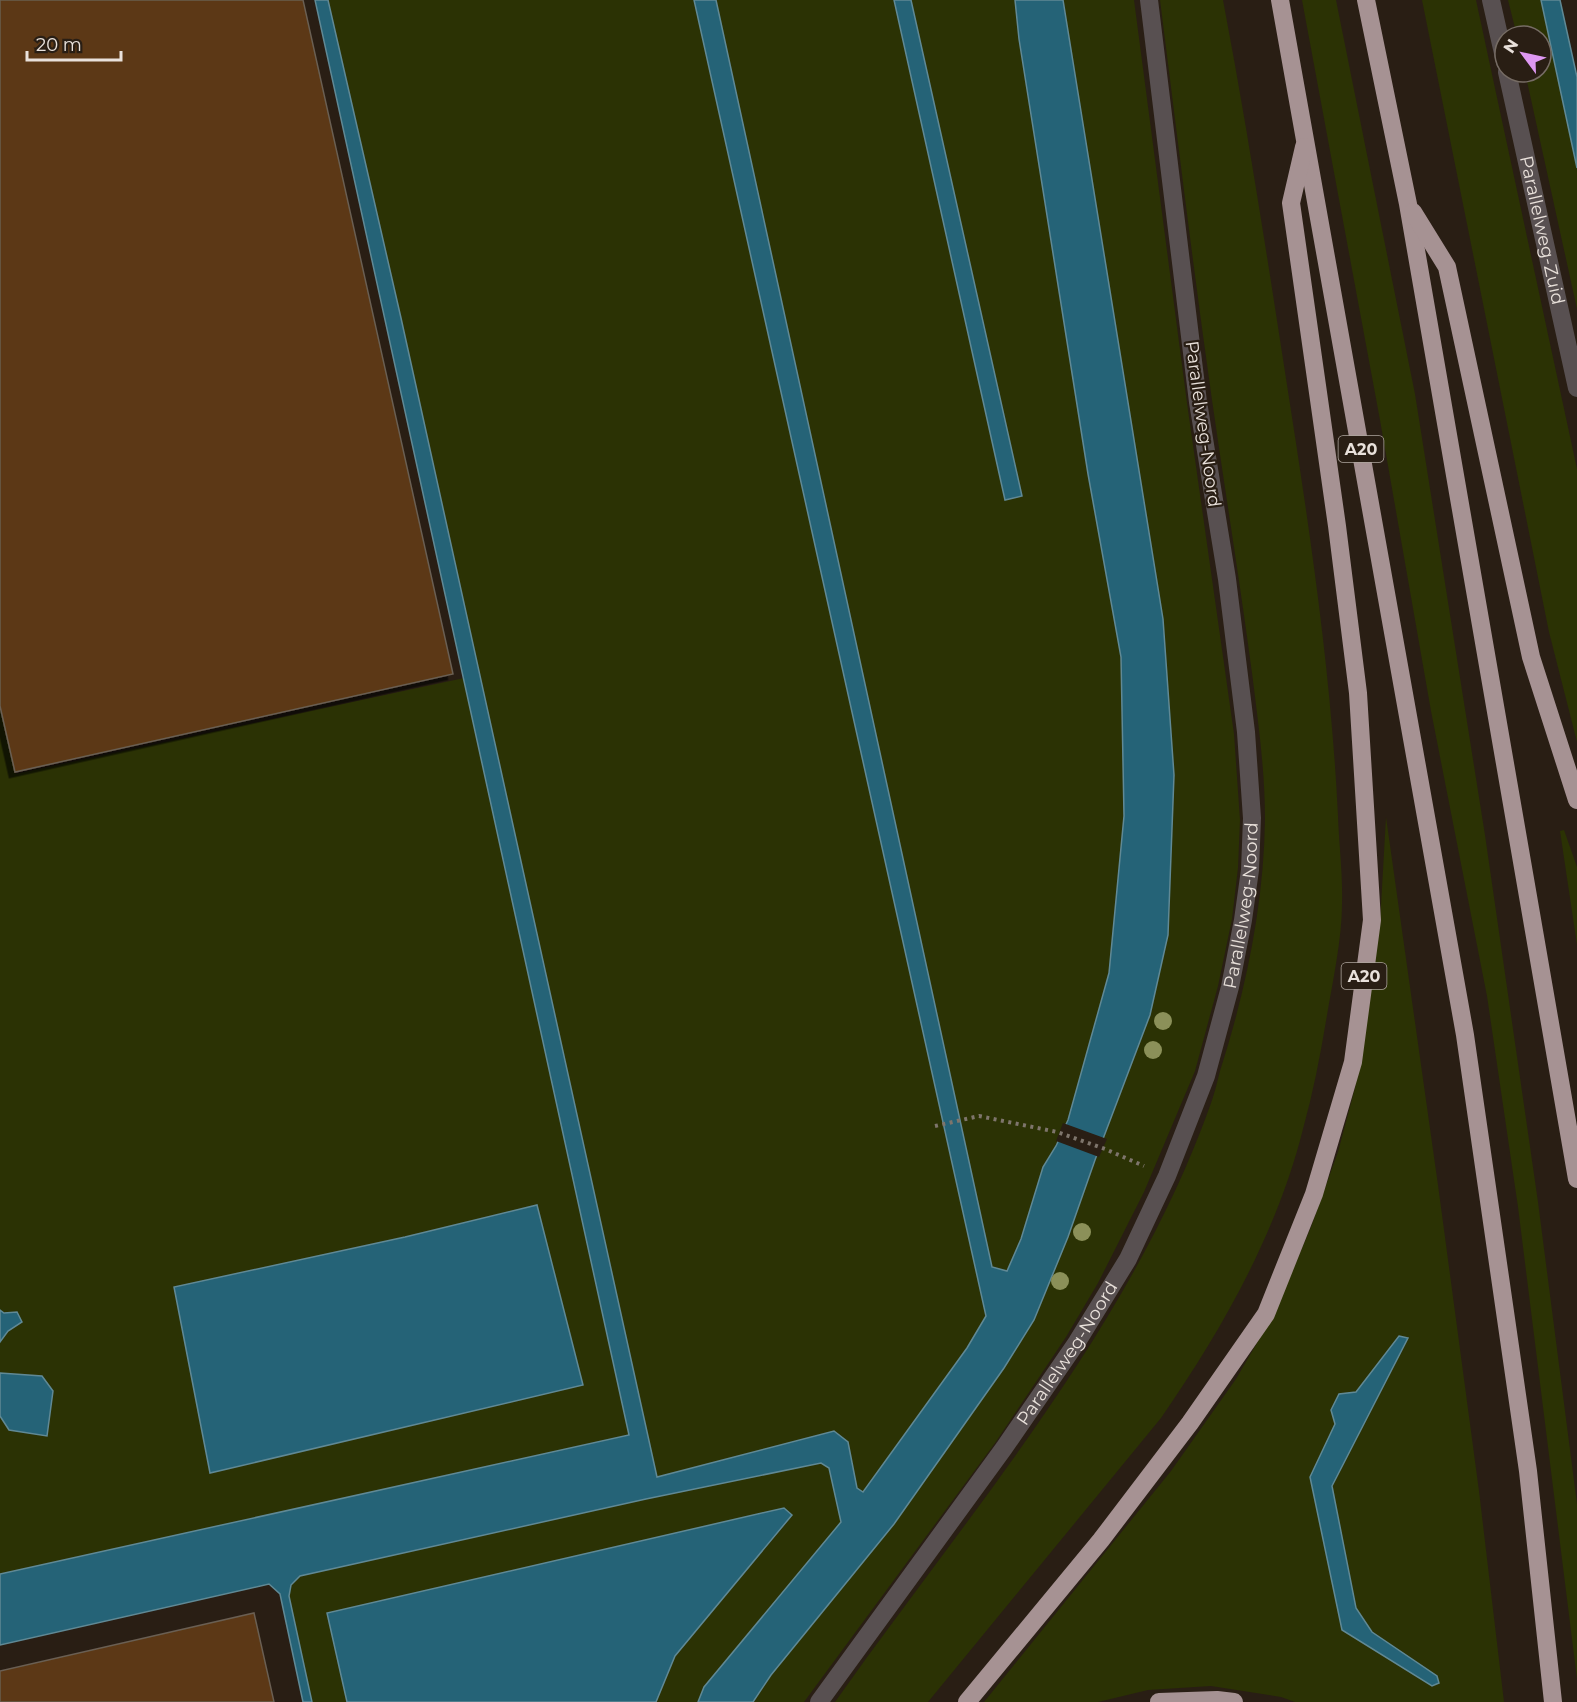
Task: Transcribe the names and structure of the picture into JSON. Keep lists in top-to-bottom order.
{
  "streets": {
    "highway": ["A20"],
    "street": ["Parallelweg-Zuid", "Parallelweg-Noord"]
  },
  "scale_bar": "20 m",
  "north": "top left"
}
